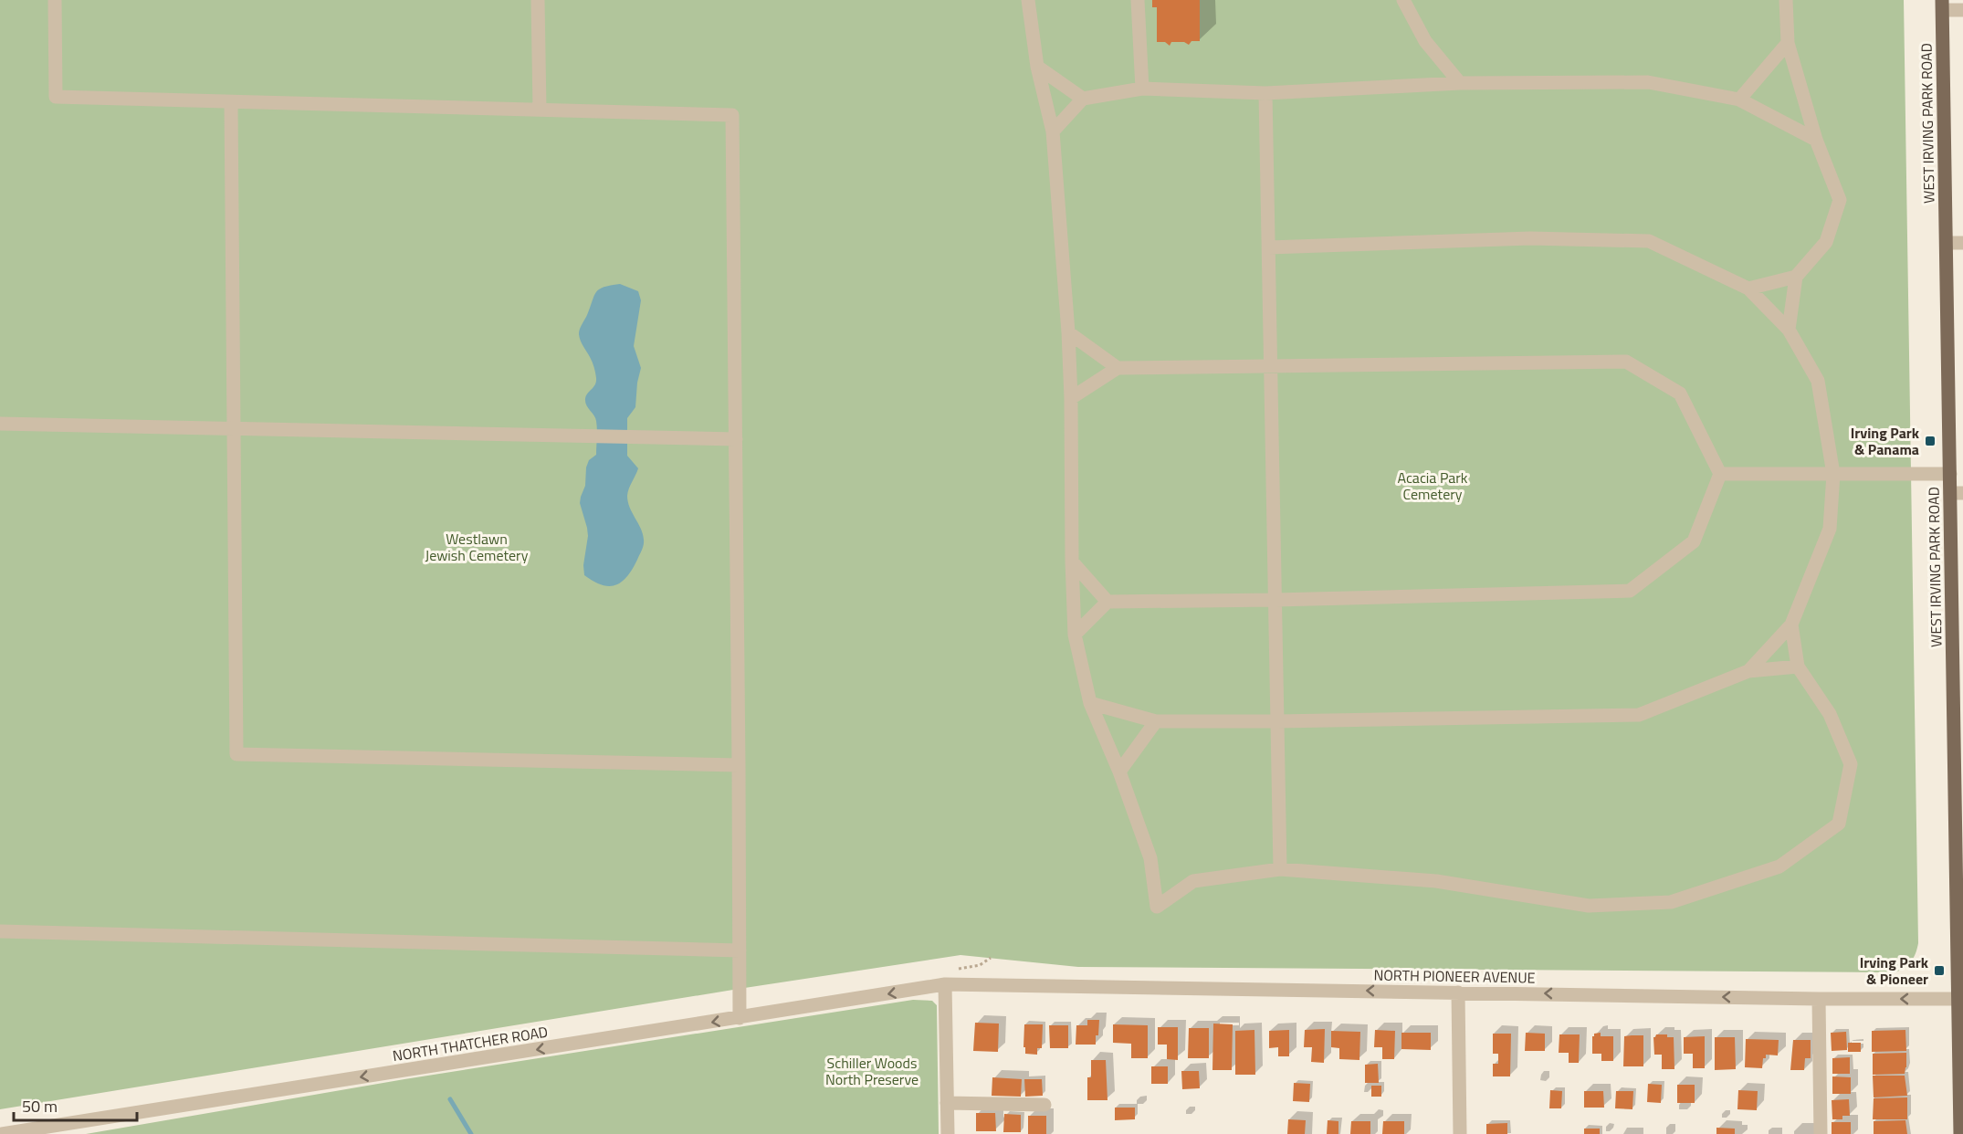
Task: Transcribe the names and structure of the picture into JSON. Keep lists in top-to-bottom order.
{
  "streets": {
    "main road": ["WEST IRVING PARK ROAD"],
    "street": ["NORTH PIONEER AVENUE", "NORTH THATCHER ROAD"]
  },
  "crossings": [
    ["WEST IRVING PARK ROAD", "NORTH PIONEER AVENUE"],
    ["NORTH PIONEER AVENUE", "NORTH THATCHER ROAD"]
  ],
  "one_way": ["NORTH PIONEER AVENUE"],
  "parks": ["Acacia Park Cemetery", "Westlawn Jewish Cemetery", "Schiller Woods North Preserve"],
  "places": {
    "transit": ["Irving Park & Panama", "Irving Park & Pioneer"]
  },
  "scale_bar": "50 m"
}
